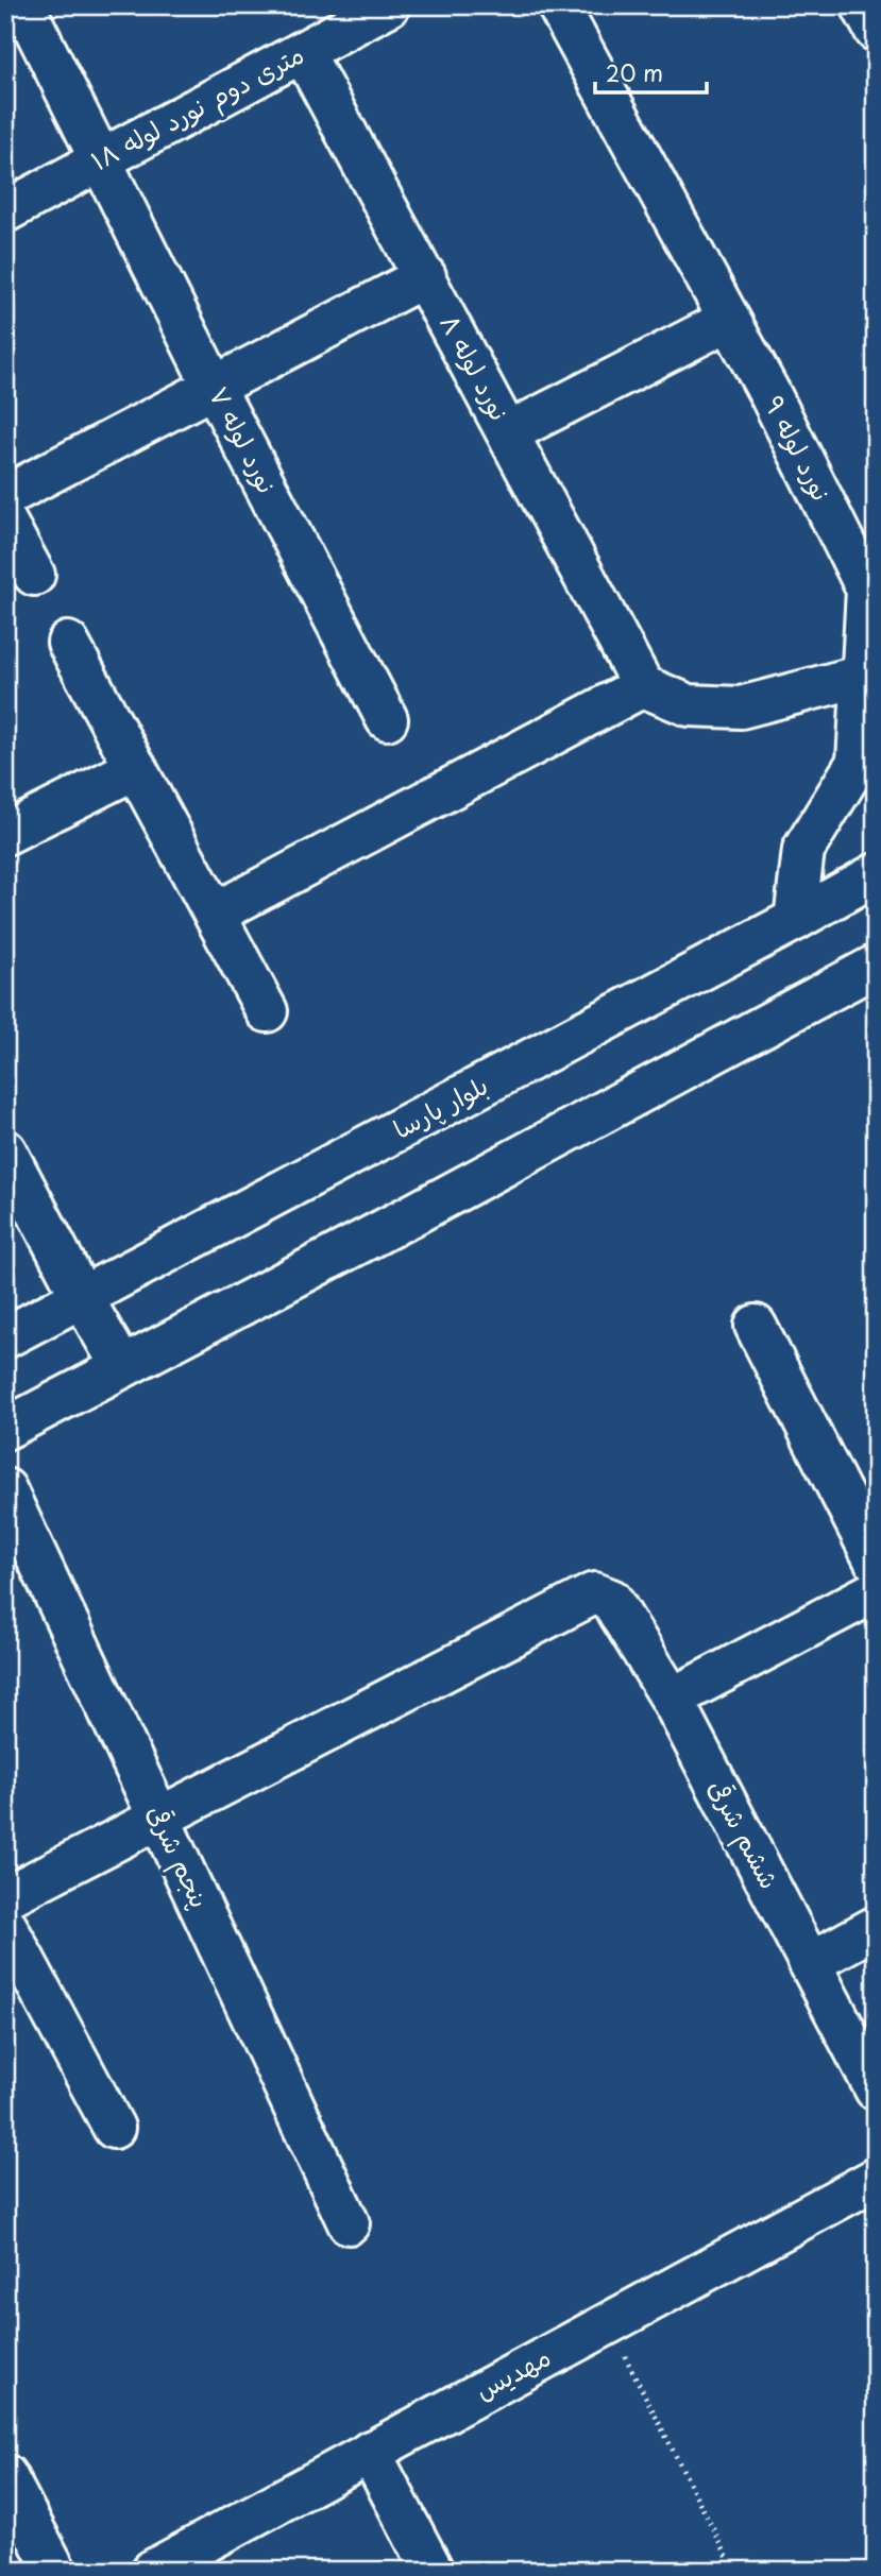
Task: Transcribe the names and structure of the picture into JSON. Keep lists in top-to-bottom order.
{
  "streets": {
    "street": [
      "۱۸ متری دوم نورد لوله",
      "۸ نورد لوله",
      "۷ نورد لوله",
      "۹ نورد لوله",
      "بلوار پارسا",
      "ششم شرقی",
      "پنجم شرقی",
      "مهدیس"
    ]
  },
  "crossings": [
    ["۱۸ متری دوم نورد لوله", "۸ نورد لوله"],
    ["۱۸ متری دوم نورد لوله", "۷ نورد لوله"],
    ["۹ نورد لوله", "بلوار پارسا"],
    ["ششم شرقی", "پنجم شرقی"]
  ],
  "scale_bar": "20 m"
}
